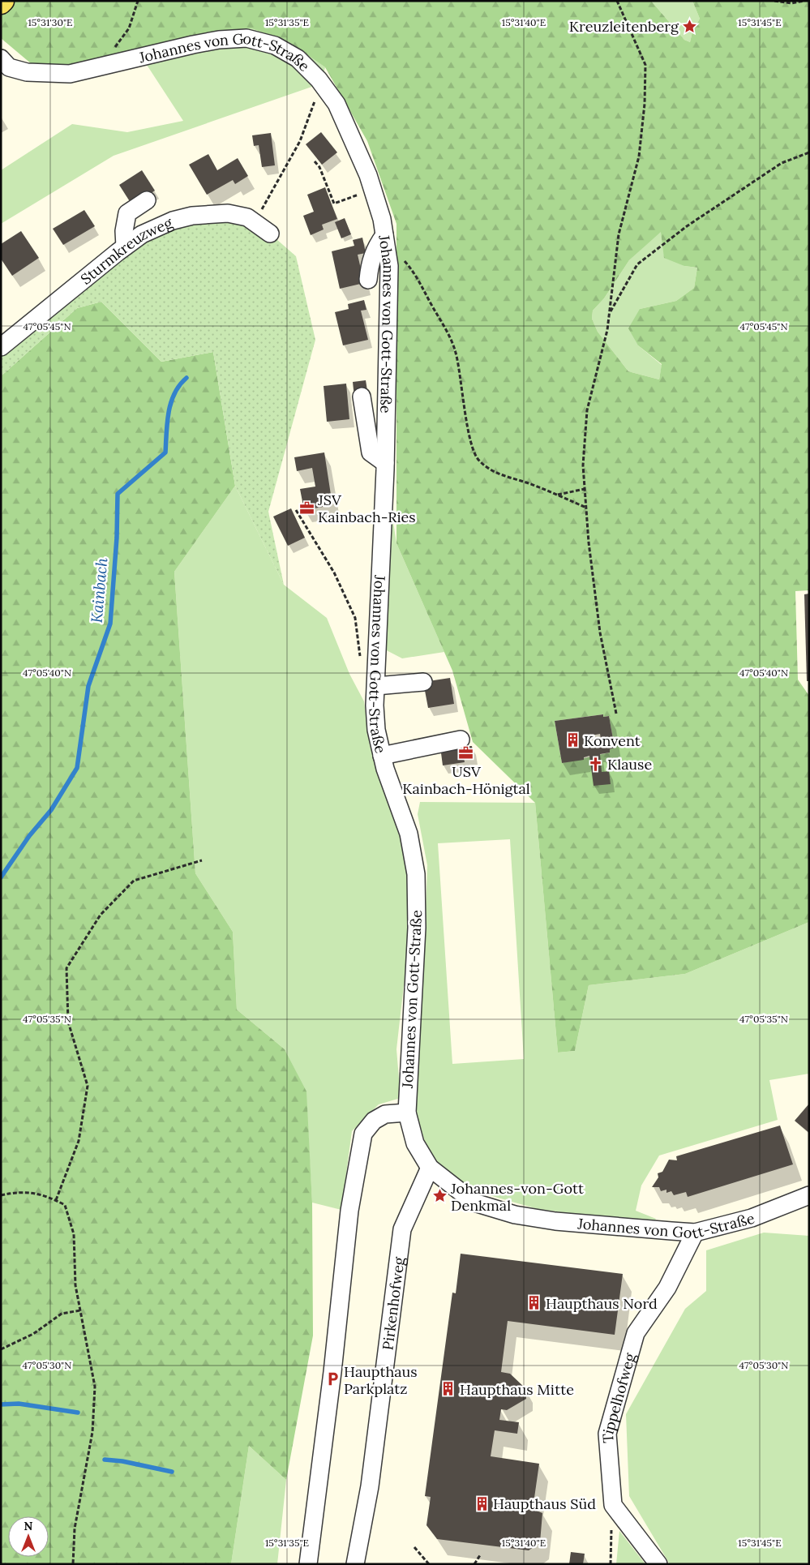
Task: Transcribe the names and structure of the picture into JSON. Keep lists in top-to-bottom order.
{
  "streets": {
    "street": [
      "Johannes von Gott-Straße",
      "Sturmkreuzweg",
      "Pirkenhofweg",
      "Tippelhofweg"
    ]
  },
  "crossings": [
    ["Johannes von Gott-Straße", "Pirkenhofweg"],
    ["Johannes von Gott-Straße", "Tippelhofweg"]
  ],
  "water": ["Kainbach"],
  "places": {
    "place": ["Kreuzleitenberg", "Johannes-von-Gott Denkmal"],
    "office": ["JSV Kainbach-Ries", "USV Kainbach-Hönigtal"],
    "building": [
      "Konvent",
      "Haupthaus Nord",
      "Haupthaus Mitte",
      "Haupthaus Süd"
    ],
    "church": ["Klause"],
    "parking": ["Haupthaus Parkplatz"]
  },
  "north": "top",
  "coordinates": [
    "15°31'30\"E",
    "15°31'35\"E",
    "15°31'40\"E",
    "15°31'45\"E",
    "47°05'45\"N",
    "47°05'40\"N",
    "47°05'35\"N",
    "47°05'30\"N"
  ]
}
